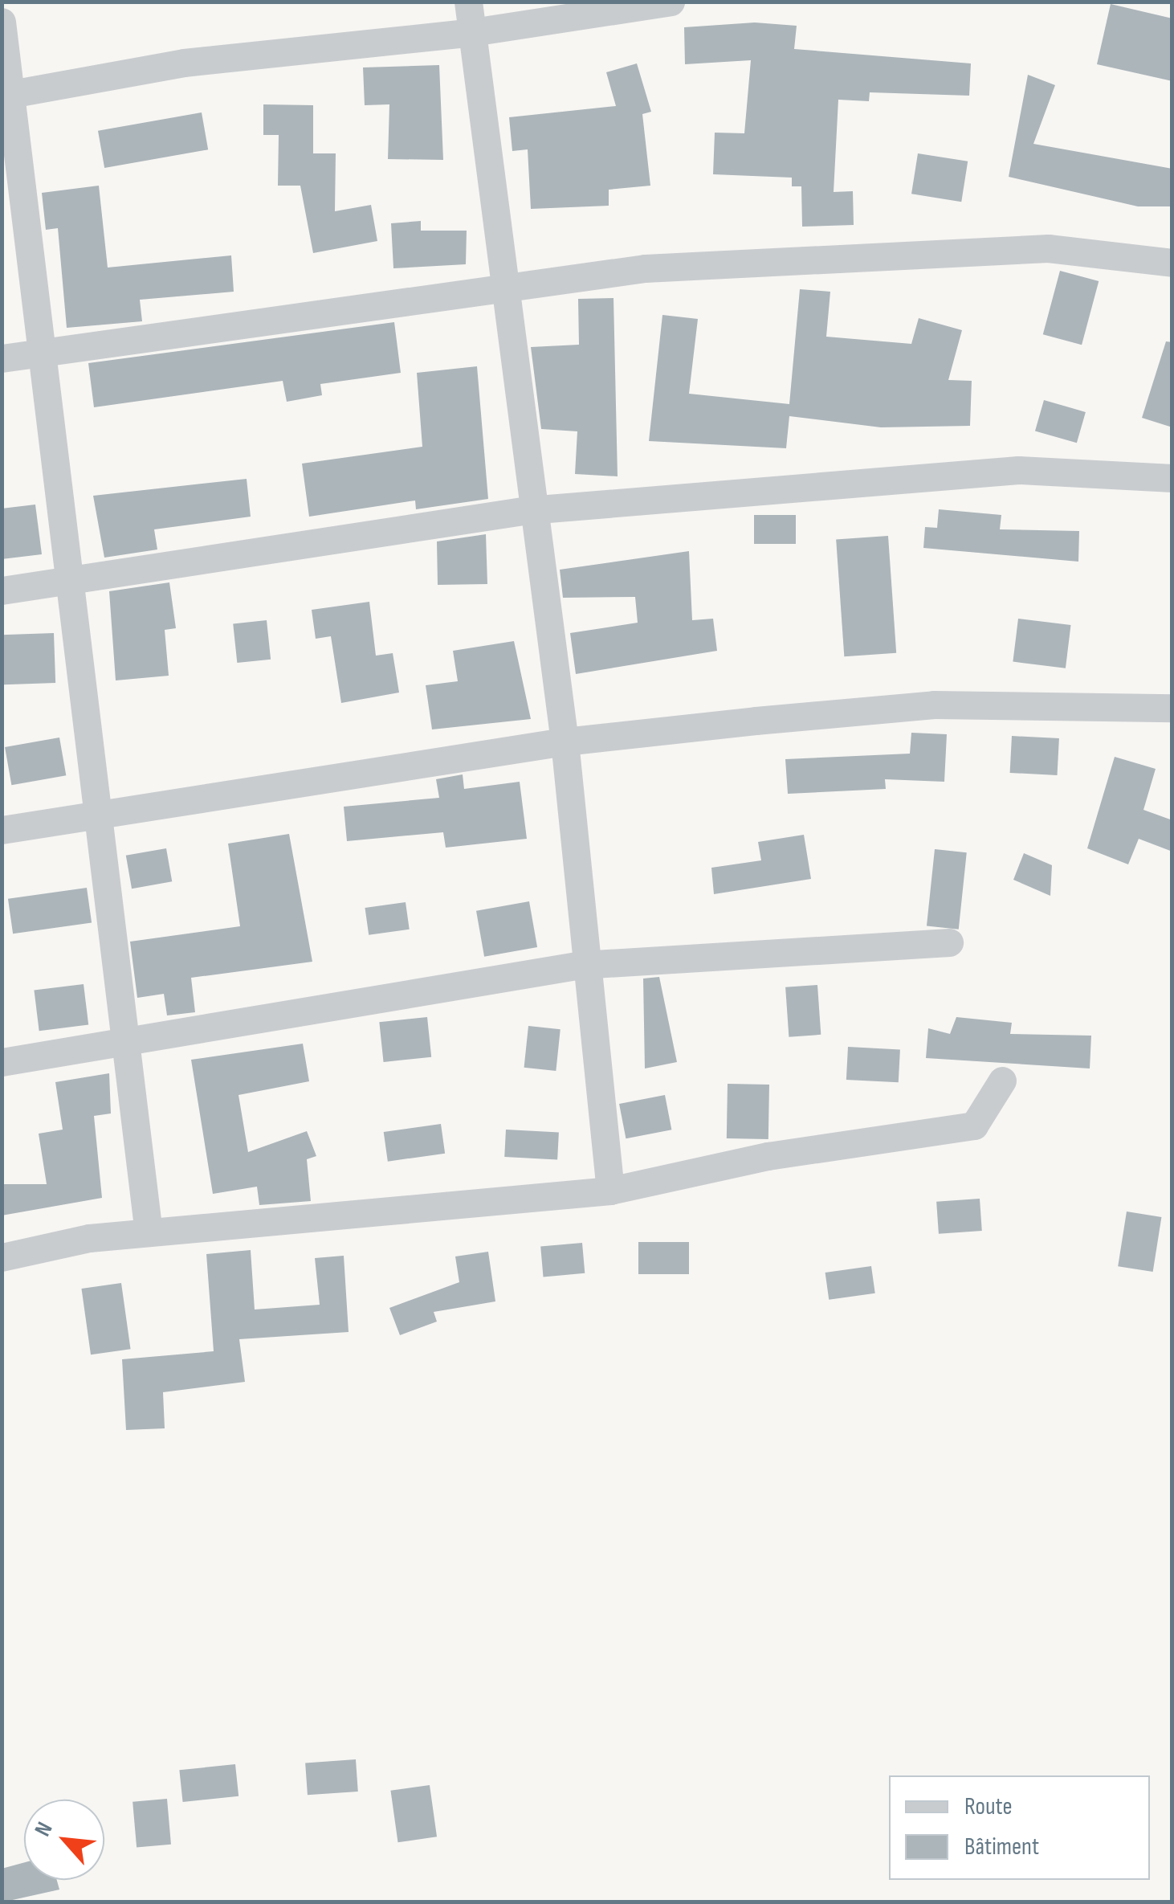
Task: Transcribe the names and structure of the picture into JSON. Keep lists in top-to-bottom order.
{
  "legend": ["Route", "Bâtiment"],
  "north": "top left"
}
